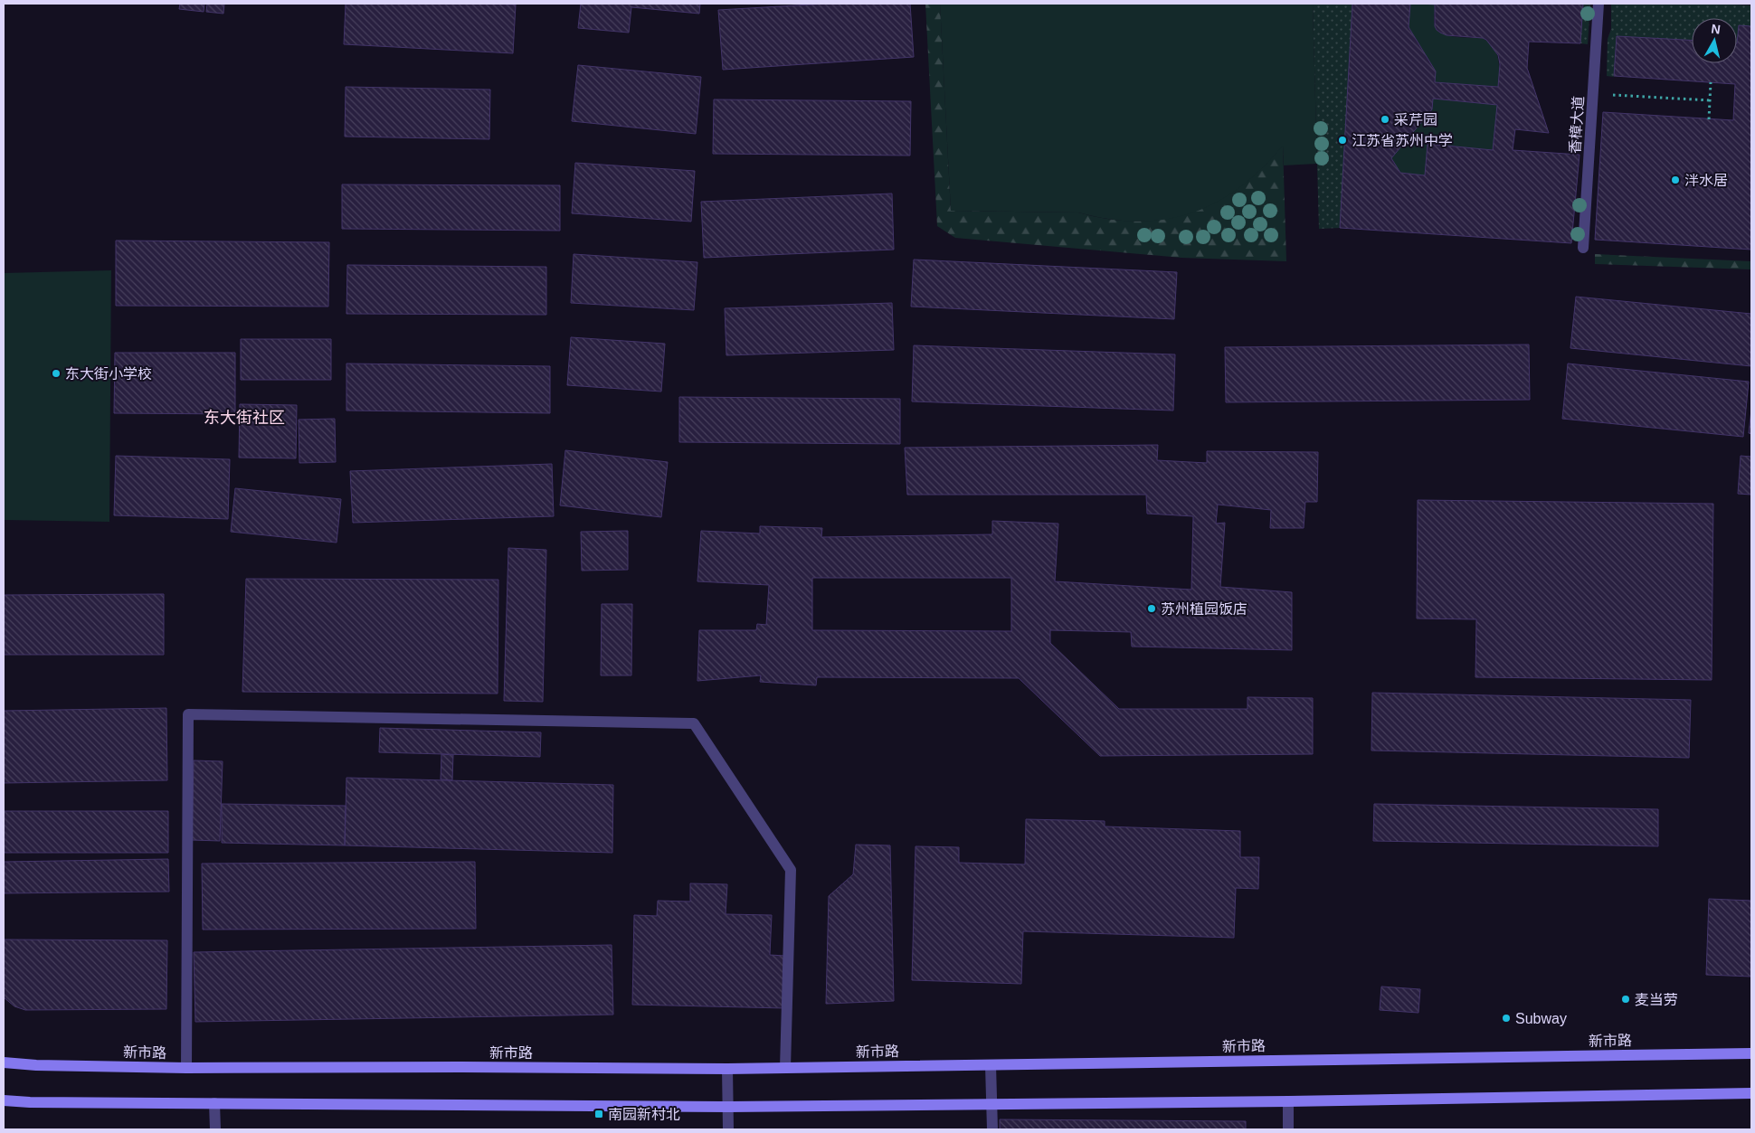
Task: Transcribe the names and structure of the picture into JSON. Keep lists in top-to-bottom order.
{
  "streets": {
    "main road": ["新市路"],
    "street": ["香樟大道"]
  },
  "districts": ["东大街社区"],
  "places": {
    "other": [
      "采芹园",
      "江苏省苏州中学",
      "泮水居",
      "东大街小学校",
      "苏州植园饭店",
      "麦当劳",
      "Subway"
    ],
    "transit": ["南园新村北"]
  },
  "north": "top"
}
